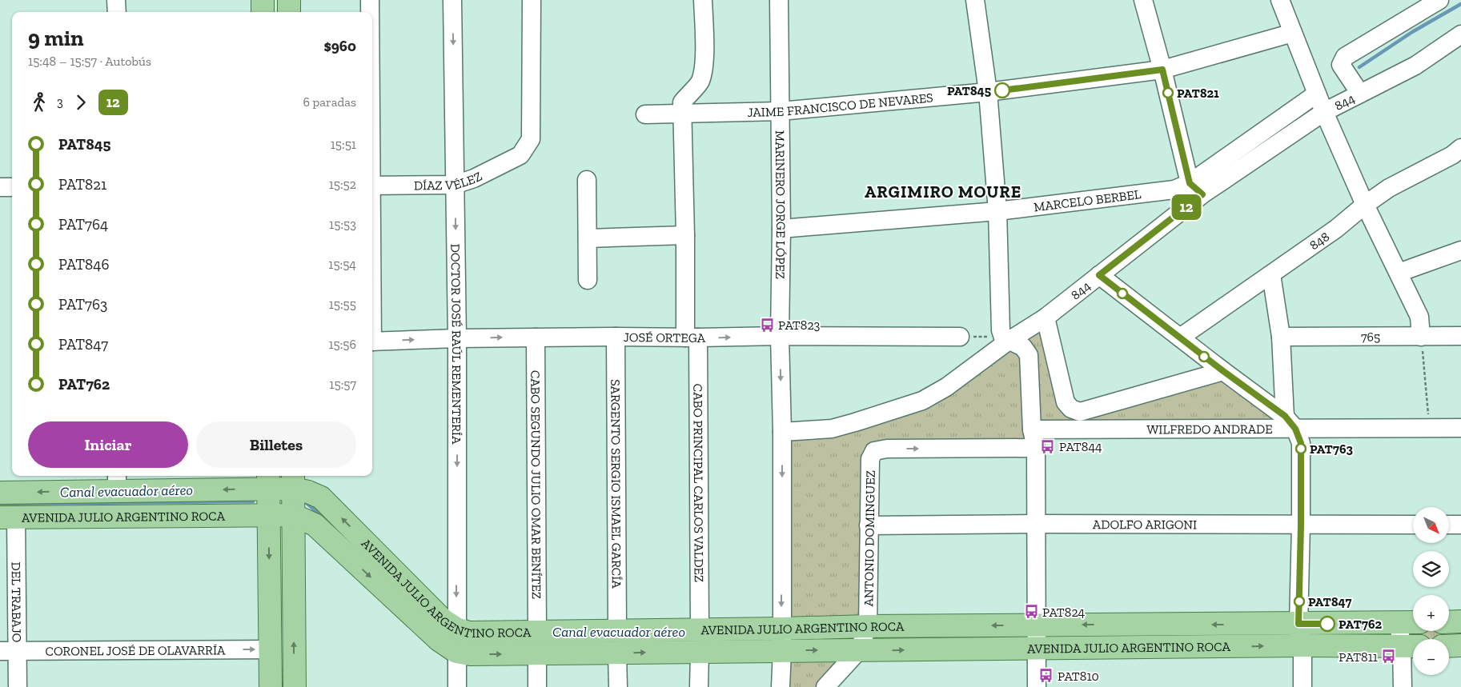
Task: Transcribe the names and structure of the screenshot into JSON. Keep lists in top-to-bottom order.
{
  "streets": {
    "main road": ["AVENIDA JULIO ARGENTINO ROCA"],
    "street": [
      "844",
      "JAIME FRANCISCO DE NEVARES",
      "DÍAZ VÉLEZ",
      "MARCELO BERBEL",
      "MARINERO JORGE LÓPEZ",
      "848",
      "JOSÉ ORTEGA",
      "765",
      "DOCTOR JOSÉ RAÚL REMENTERÍA",
      "WILFREDO ANDRADE",
      "SARGENTO SERGIO ISMAEL GARCÍA",
      "CABO PRINCIPAL CARLOS VALDEZ",
      "CABO SEGUNDO JULIO OMAR BENÍTEZ",
      "ADOLFO ARIGONI",
      "ANTONIO DOMINGUEZ",
      "DEL TRABAJO",
      "CORONEL JOSÉ DE OLAVARRÍA"
    ]
  },
  "crossings": [
    ["844", "MARCELO BERBEL"],
    ["844", "MARINERO JORGE LÓPEZ"],
    ["JAIME FRANCISCO DE NEVARES", "MARINERO JORGE LÓPEZ"],
    ["JAIME FRANCISCO DE NEVARES", "CABO PRINCIPAL CARLOS VALDEZ"],
    ["DÍAZ VÉLEZ", "DOCTOR JOSÉ RAÚL REMENTERÍA"],
    ["MARCELO BERBEL", "MARINERO JORGE LÓPEZ"],
    ["MARINERO JORGE LÓPEZ", "JOSÉ ORTEGA"],
    ["MARINERO JORGE LÓPEZ", "AVENIDA JULIO ARGENTINO ROCA"],
    ["JOSÉ ORTEGA", "DOCTOR JOSÉ RAÚL REMENTERÍA"],
    ["JOSÉ ORTEGA", "SARGENTO SERGIO ISMAEL GARCÍA"],
    ["JOSÉ ORTEGA", "CABO PRINCIPAL CARLOS VALDEZ"],
    ["JOSÉ ORTEGA", "CABO SEGUNDO JULIO OMAR BENÍTEZ"],
    ["DOCTOR JOSÉ RAÚL REMENTERÍA", "AVENIDA JULIO ARGENTINO ROCA"],
    ["SARGENTO SERGIO ISMAEL GARCÍA", "AVENIDA JULIO ARGENTINO ROCA"],
    ["CABO PRINCIPAL CARLOS VALDEZ", "AVENIDA JULIO ARGENTINO ROCA"],
    ["CABO SEGUNDO JULIO OMAR BENÍTEZ", "AVENIDA JULIO ARGENTINO ROCA"],
    ["AVENIDA JULIO ARGENTINO ROCA", "ANTONIO DOMINGUEZ"],
    ["AVENIDA JULIO ARGENTINO ROCA", "DEL TRABAJO"],
    ["ADOLFO ARIGONI", "ANTONIO DOMINGUEZ"],
    ["DEL TRABAJO", "CORONEL JOSÉ DE OLAVARRÍA"]
  ],
  "one_way": [
    "MARINERO JORGE LÓPEZ",
    "JOSÉ ORTEGA",
    "DOCTOR JOSÉ RAÚL REMENTERÍA",
    "CORONEL JOSÉ DE OLAVARRÍA"
  ],
  "districts": ["ARGIMIRO MOURE"],
  "water": ["Canal evacuador aéreo"],
  "places": {
    "other": [
      "PAT845",
      "PAT821",
      "PAT763",
      "PAT847",
      "PAT762"
    ],
    "bus stop": [
      "PAT823",
      "PAT844",
      "PAT824",
      "PAT811",
      "PAT810"
    ]
  },
  "lines": ["bus line 12"],
  "north": "bottom right",
  "page": {
    "on_map": "12",
    "heading": ["9 min", "15:48 – 15:57 · Autobús", "$960"],
    "legs": ["3", "12", "6 paradas"],
    "list": [
      {
        "name": "PAT845",
        "value": "15:51"
      },
      {
        "name": "PAT821",
        "value": "15:52"
      },
      {
        "name": "PAT764",
        "value": "15:53"
      },
      {
        "name": "PAT846",
        "value": "15:54"
      },
      {
        "name": "PAT763",
        "value": "15:55"
      },
      {
        "name": "PAT847",
        "value": "15:56"
      },
      {
        "name": "PAT762",
        "value": "15:57"
      }
    ],
    "buttons": ["Iniciar", "Billetes"],
    "map_buttons": ["+", "−"]
  }
}
